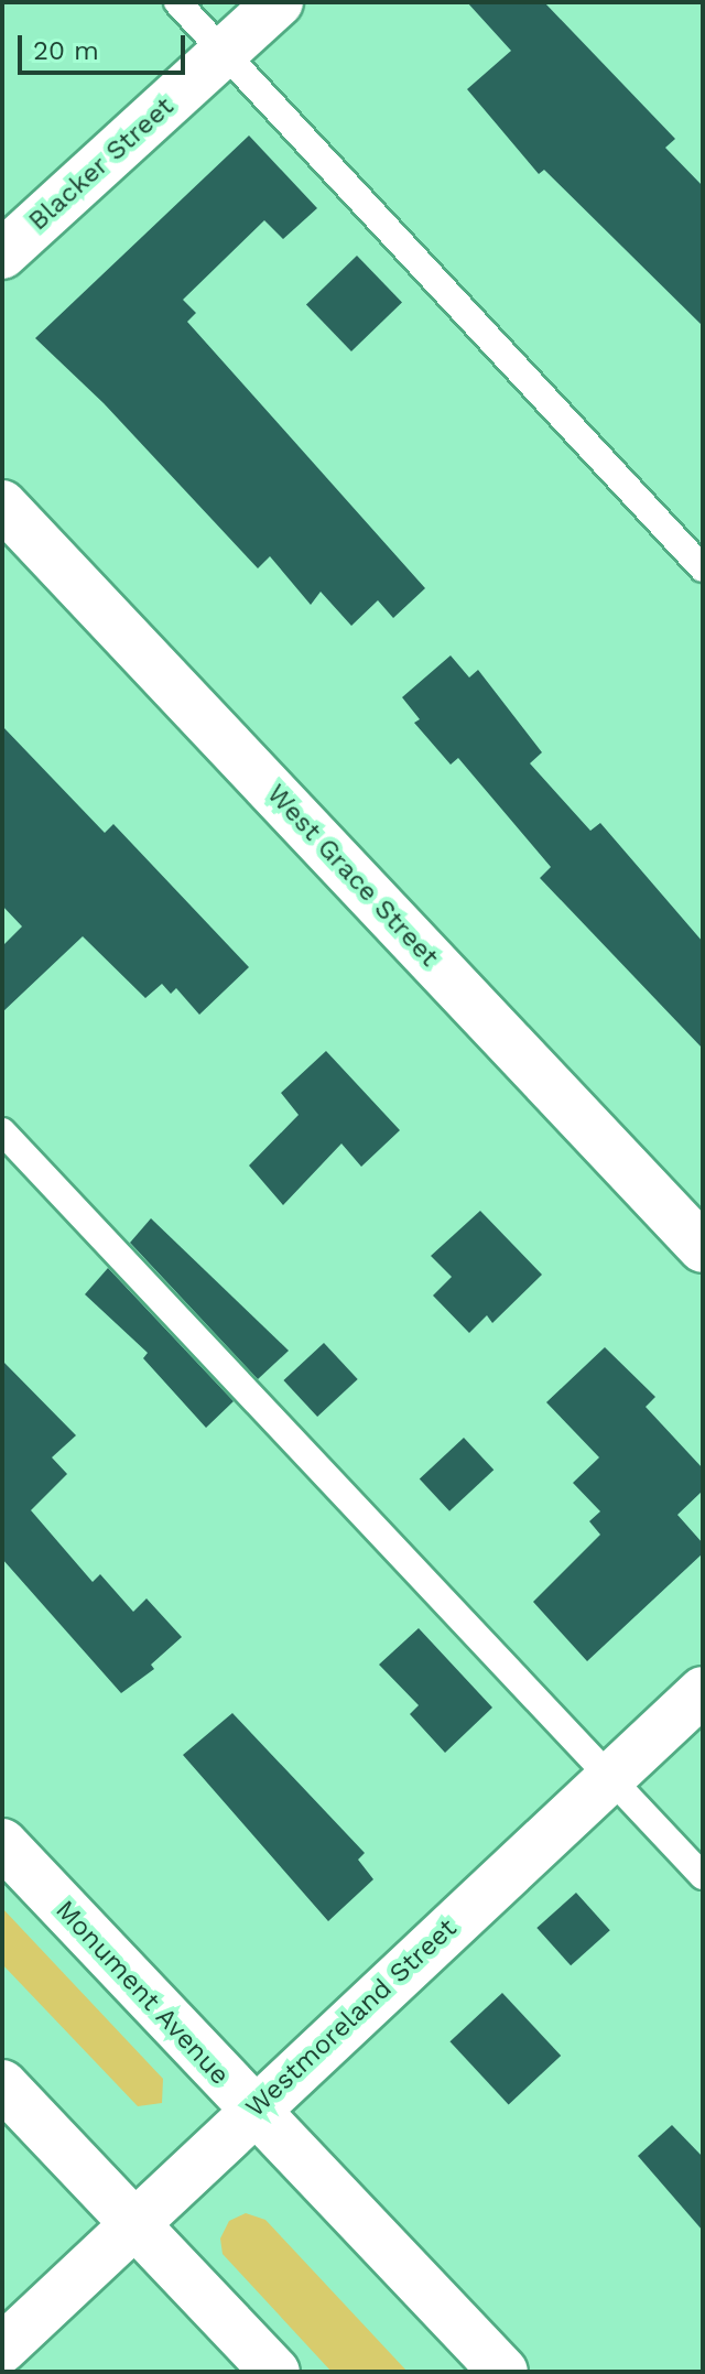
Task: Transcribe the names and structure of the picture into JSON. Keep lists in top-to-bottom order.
{
  "streets": {
    "street": [
      "Blacker Street",
      "West Grace Street",
      "Monument Avenue",
      "Westmoreland Street"
    ]
  },
  "crossings": [
    ["Monument Avenue", "Westmoreland Street"]
  ],
  "scale_bar": "20 m"
}
